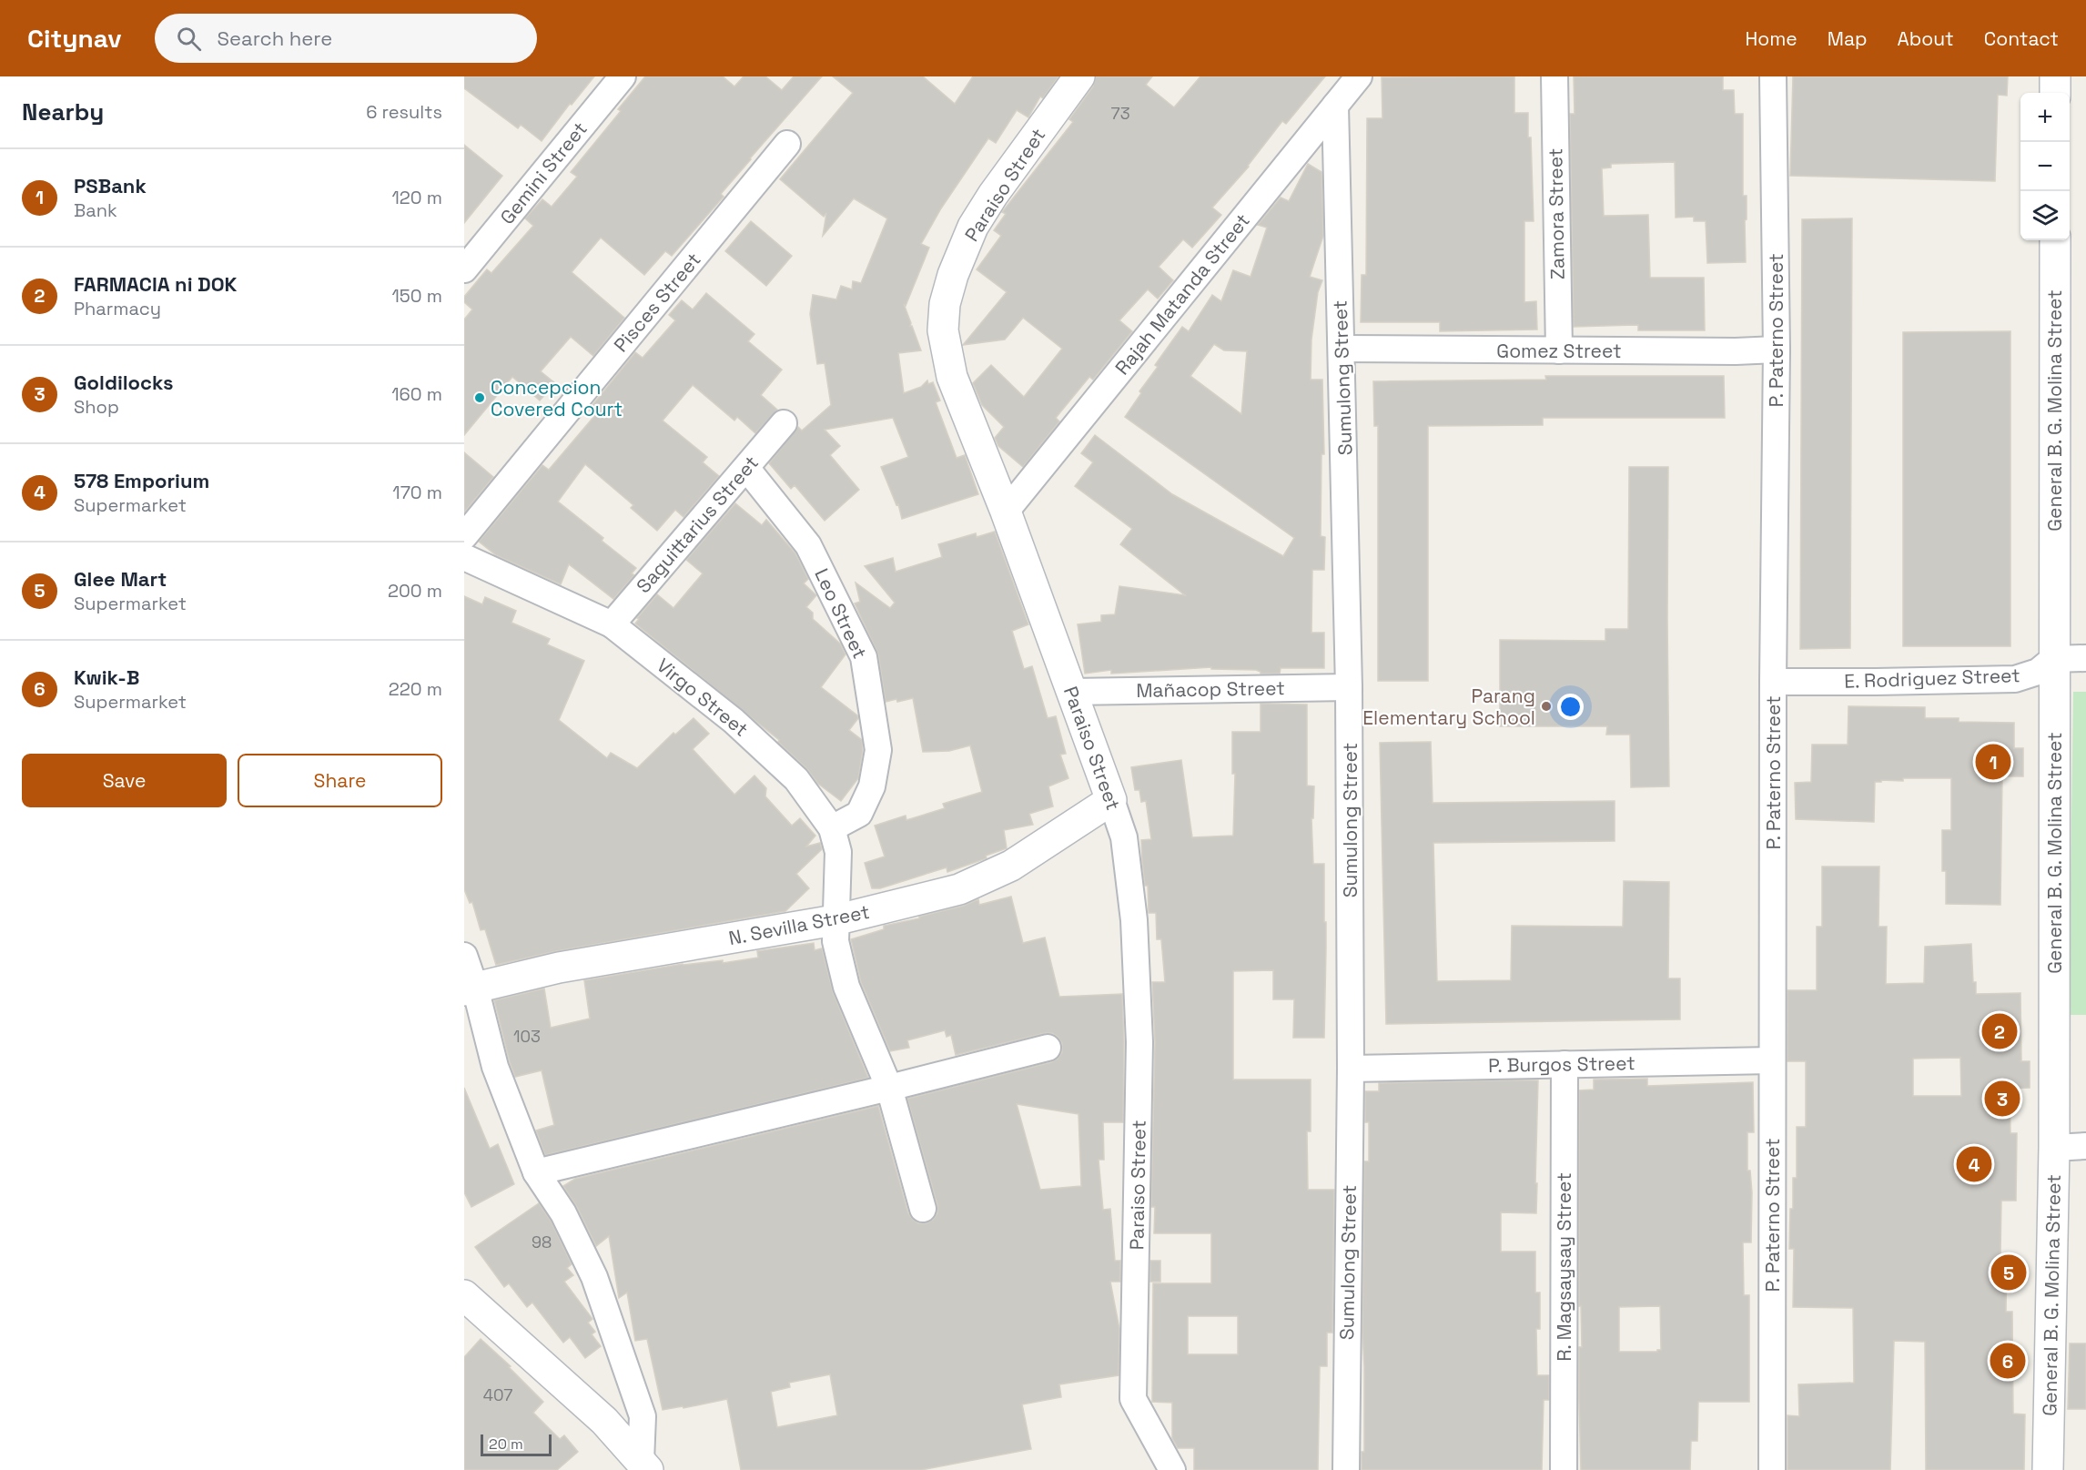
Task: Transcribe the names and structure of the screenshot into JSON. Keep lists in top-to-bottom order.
{
  "streets": {
    "street": [
      "Gemini Street",
      "Paraiso Street",
      "Zamora Street",
      "Rajah Matanda Street",
      "Pisces Street",
      "P. Paterno Street",
      "Gomez Street",
      "Sumulong Street",
      "General B. G. Molina Street",
      "Saguittarius Street",
      "Leo Street",
      "E. Rodriguez Street",
      "Mañacop Street",
      "Virgo Street",
      "N. Sevilla Street",
      "P. Burgos Street",
      "R. Magsaysay Street"
    ]
  },
  "crossings": [
    ["Paraiso Street", "Rajah Matanda Street"],
    ["Paraiso Street", "Mañacop Street"],
    ["Paraiso Street", "N. Sevilla Street"],
    ["Zamora Street", "Gomez Street"],
    ["Rajah Matanda Street", "Sumulong Street"],
    ["P. Paterno Street", "Gomez Street"],
    ["P. Paterno Street", "E. Rodriguez Street"],
    ["P. Paterno Street", "P. Burgos Street"],
    ["Gomez Street", "Sumulong Street"],
    ["Sumulong Street", "Mañacop Street"],
    ["Sumulong Street", "P. Burgos Street"],
    ["General B. G. Molina Street", "E. Rodriguez Street"],
    ["Saguittarius Street", "Leo Street"],
    ["Saguittarius Street", "Virgo Street"],
    ["Leo Street", "Virgo Street"],
    ["Virgo Street", "N. Sevilla Street"],
    ["P. Burgos Street", "R. Magsaysay Street"]
  ],
  "places": ["Concepcion Covered Court", "Parang Elementary School"],
  "house_numbers": [
    "73",
    "103",
    "98",
    "407"
  ],
  "scale_bar": "20 m",
  "page": {
    "header": "Citynav",
    "search": "Search here",
    "nav": [
      "Home",
      "Map",
      "About",
      "Contact"
    ],
    "heading": ["Nearby", "6 results"],
    "map_buttons": ["+", "−"],
    "list": [
      {
        "mark": "1",
        "name": "PSBank",
        "note": "Bank",
        "value": "120 m"
      },
      {
        "mark": "2",
        "name": "FARMACIA ni DOK",
        "note": "Pharmacy",
        "value": "150 m"
      },
      {
        "mark": "3",
        "name": "Goldilocks",
        "note": "Shop",
        "value": "160 m"
      },
      {
        "mark": "4",
        "name": "578 Emporium",
        "note": "Supermarket",
        "value": "170 m"
      },
      {
        "mark": "5",
        "name": "Glee Mart",
        "note": "Supermarket",
        "value": "200 m"
      },
      {
        "mark": "6",
        "name": "Kwik-B",
        "note": "Supermarket",
        "value": "220 m"
      }
    ],
    "buttons": ["Save", "Share"],
    "pins": [
      "1",
      "2",
      "3",
      "4",
      "5",
      "6"
    ],
    "scale": "20 m"
  }
}
